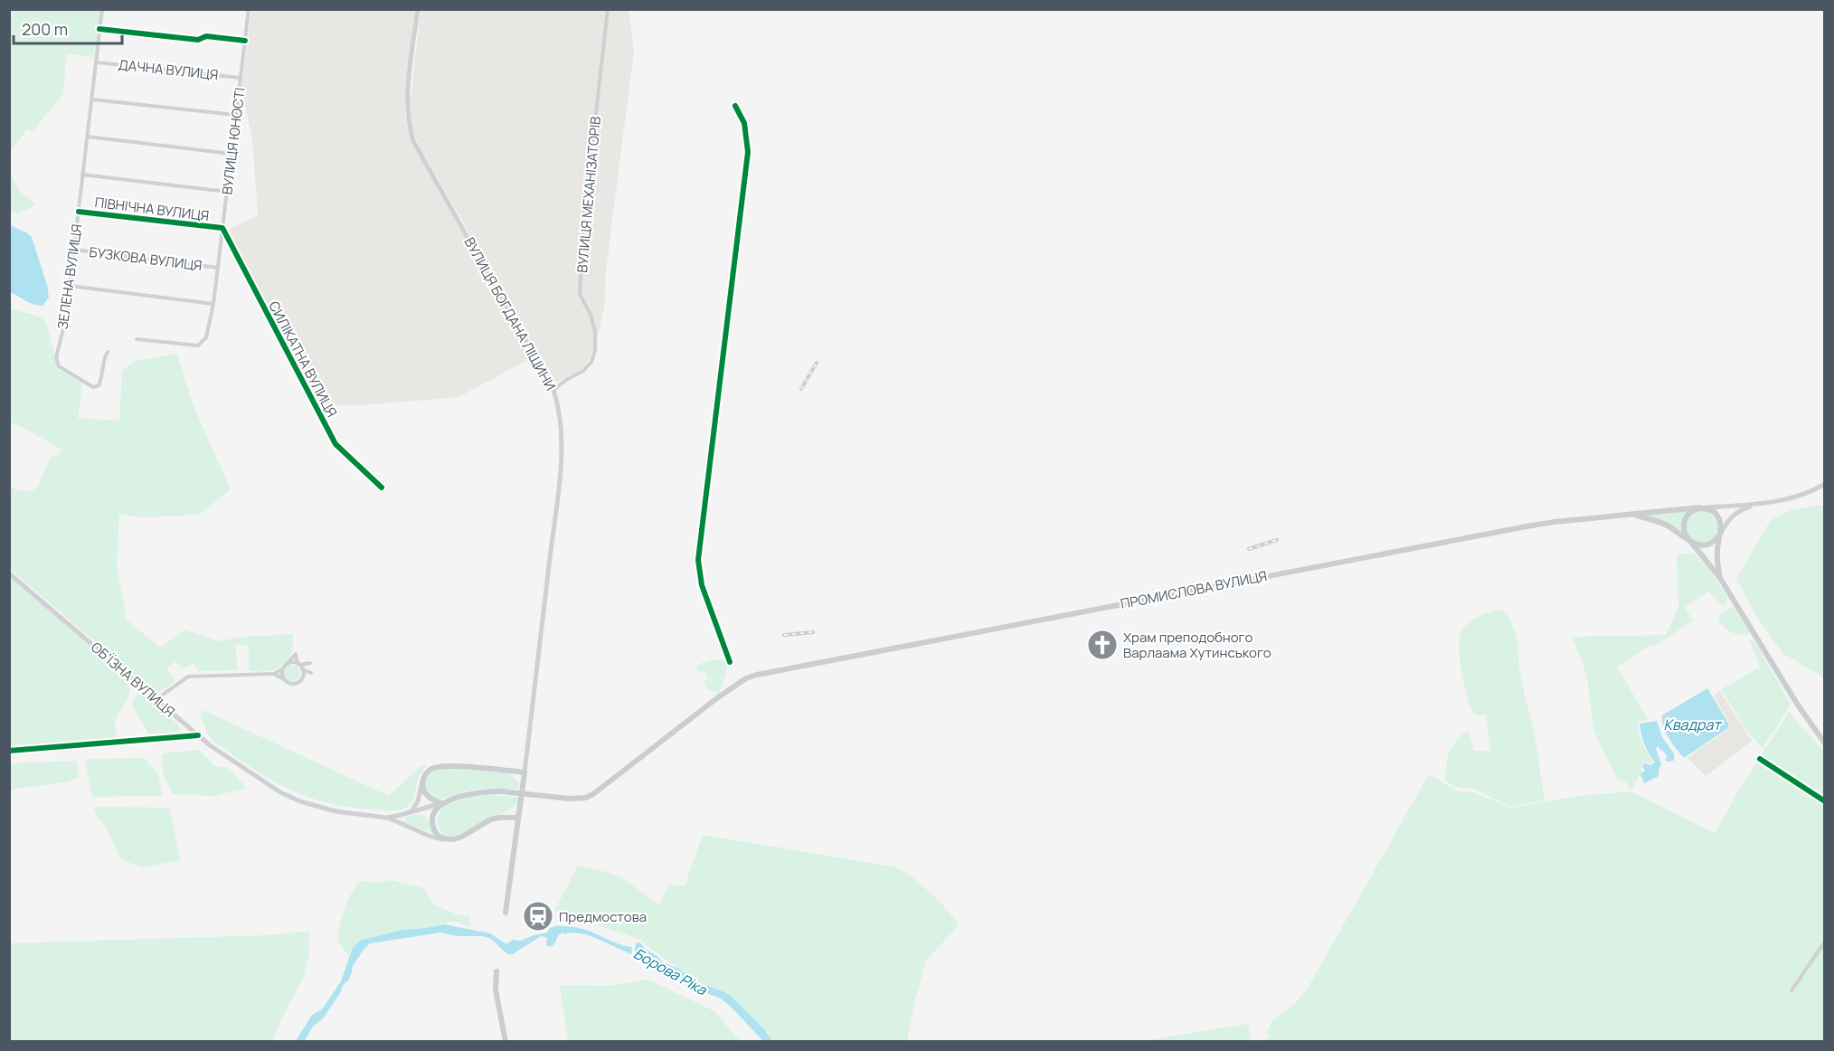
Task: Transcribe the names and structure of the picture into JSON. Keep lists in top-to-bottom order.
{
  "streets": {
    "main road": ["ВУЛИЦЯ БОГДАНА ЛІЩИНИ", "ПРОМИСЛОВА ВУЛИЦЯ", "ОБ’ЇЗНА ВУЛИЦЯ"],
    "street": [
      "ДАЧНА ВУЛИЦЯ",
      "ВУЛИЦЯ ЮНОСТІ",
      "ВУЛИЦЯ МЕХАНІЗАТОРІВ",
      "ПІВНІЧНА ВУЛИЦЯ",
      "БУЗКОВА ВУЛИЦЯ",
      "ЗЕЛЕНА ВУЛИЦЯ",
      "СИЛІКАТНА ВУЛИЦЯ"
    ]
  },
  "crossings": [
    ["ДАЧНА ВУЛИЦЯ", "ВУЛИЦЯ ЮНОСТІ"],
    ["ДАЧНА ВУЛИЦЯ", "ЗЕЛЕНА ВУЛИЦЯ"],
    ["ВУЛИЦЯ ЮНОСТІ", "ПІВНІЧНА ВУЛИЦЯ"],
    ["ВУЛИЦЯ ЮНОСТІ", "БУЗКОВА ВУЛИЦЯ"],
    ["ВУЛИЦЯ ЮНОСТІ", "СИЛІКАТНА ВУЛИЦЯ"],
    ["ВУЛИЦЯ МЕХАНІЗАТОРІВ", "ВУЛИЦЯ БОГДАНА ЛІЩИНИ"],
    ["ПІВНІЧНА ВУЛИЦЯ", "ЗЕЛЕНА ВУЛИЦЯ"],
    ["ПІВНІЧНА ВУЛИЦЯ", "СИЛІКАТНА ВУЛИЦЯ"],
    ["БУЗКОВА ВУЛИЦЯ", "ЗЕЛЕНА ВУЛИЦЯ"]
  ],
  "water": ["Квадрат", "Борова Ріка"],
  "places": {
    "church": ["Храм преподобного Варлаама Хутинського"],
    "station": ["Предмостова"]
  },
  "scale_bar": "200 m"
}
